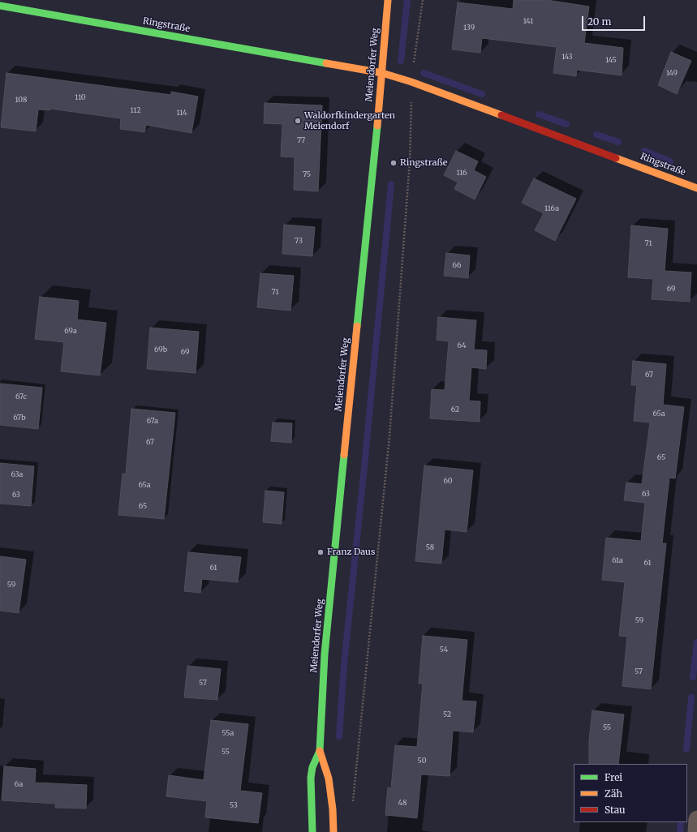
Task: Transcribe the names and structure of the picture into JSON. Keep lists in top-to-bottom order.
{
  "streets": {
    "street": ["Ringstraße", "Meiendorfer Weg"]
  },
  "crossings": [
    ["Ringstraße", "Meiendorfer Weg"]
  ],
  "places": ["Waldorfkindergarten Meiendorf", "Ringstraße", "Franz Daus"],
  "house_numbers": [
    "141",
    "139",
    "143",
    "145",
    "149",
    "110",
    "108",
    "112",
    "114",
    "77",
    "116",
    "75",
    "116a",
    "73",
    "71",
    "66",
    "69",
    "71",
    "69a",
    "64",
    "69b",
    "69",
    "67",
    "67c",
    "62",
    "65a",
    "67b",
    "67a",
    "67",
    "65",
    "63a",
    "60",
    "65a",
    "63",
    "63",
    "65",
    "58",
    "61a",
    "61",
    "61",
    "59",
    "59",
    "54",
    "57",
    "57",
    "52",
    "55",
    "55a",
    "55",
    "50",
    "6a",
    "48",
    "53"
  ],
  "legend": ["Frei", "Zäh", "Stau"],
  "scale_bar": "20 m"
}
